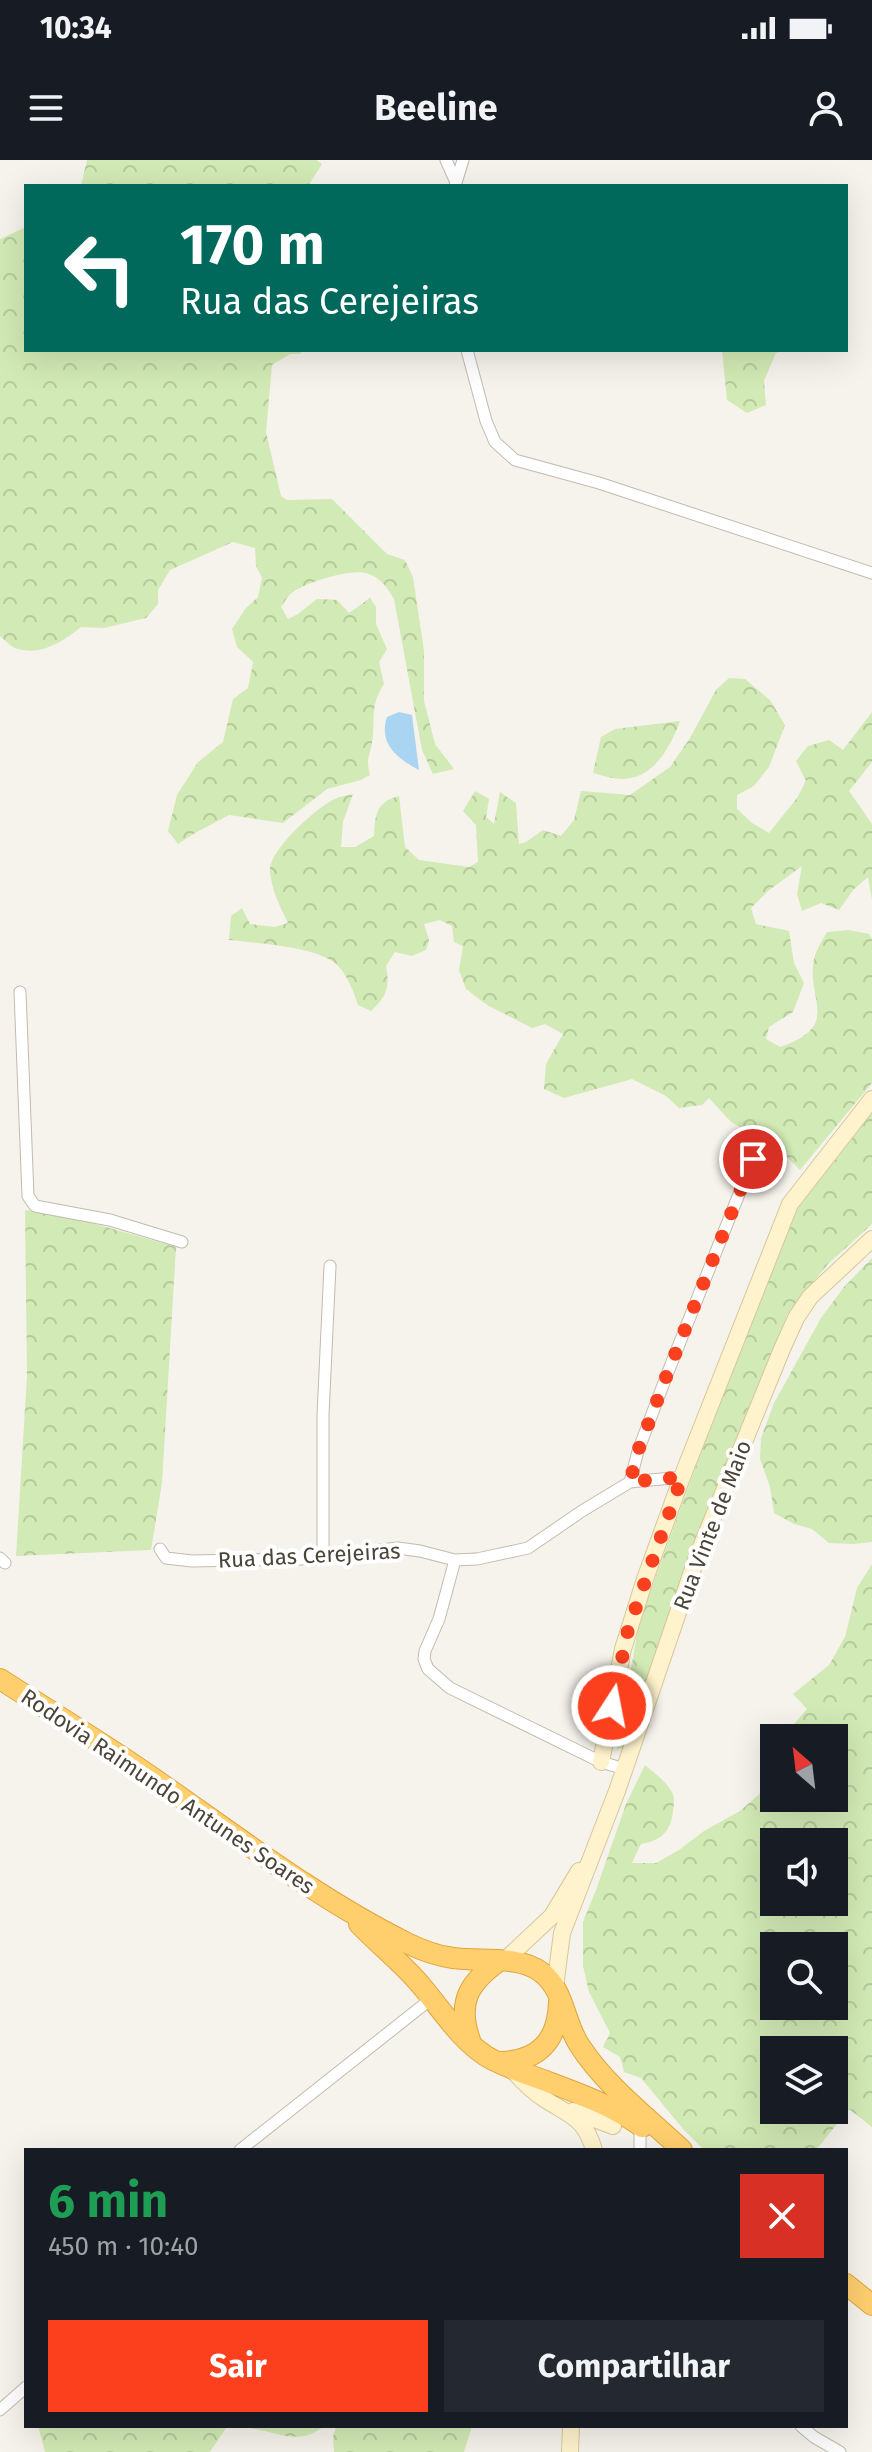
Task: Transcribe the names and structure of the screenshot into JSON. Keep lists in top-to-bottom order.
{
  "streets": {
    "highway": ["Rodovia Raimundo Antunes Soares"],
    "street": ["Rua Vinte de Maio", "Rua das Cerejeiras"]
  },
  "north": "top left",
  "page": {
    "status": "10:34",
    "header": "Beeline",
    "turn": ["170 m", "Rua das Cerejeiras"],
    "heading": ["6 min", "450 m · 10:40"],
    "buttons": ["Sair", "Compartilhar"]
  }
}
